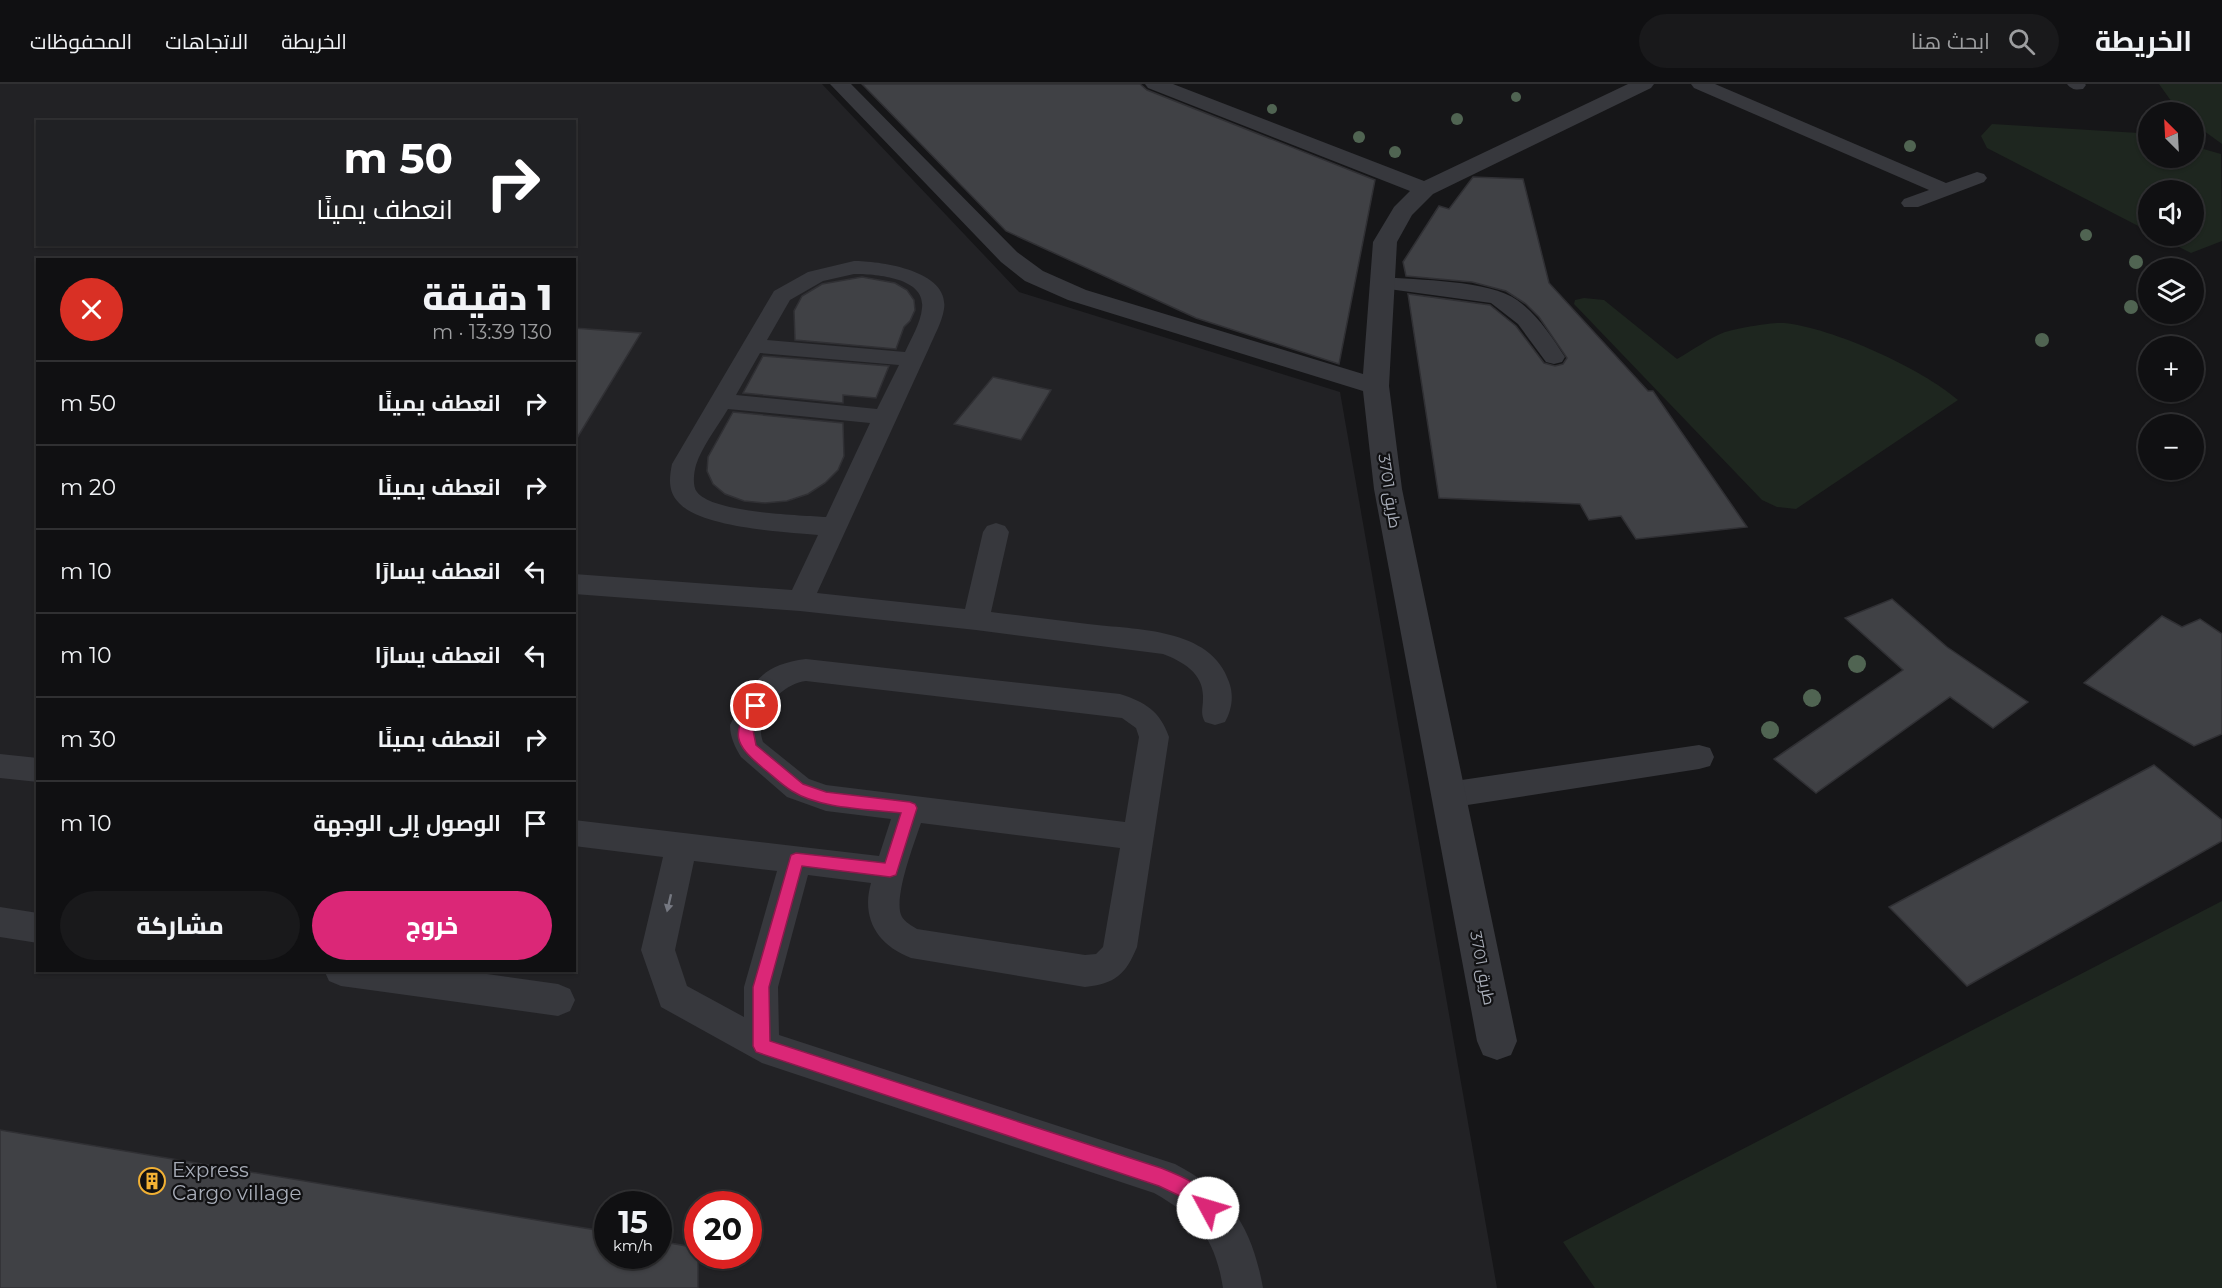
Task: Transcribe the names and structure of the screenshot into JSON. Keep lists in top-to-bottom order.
{
  "streets": {
    "street": ["طريق 3701"]
  },
  "places": {
    "building": ["Express Cargo village"]
  },
  "north": "top left",
  "page": {
    "header": "الخريطة",
    "search": "ابحث هنا",
    "nav": ["الخريطة", "الاتجاهات", "المحفوظات"],
    "map_buttons": ["+", "−"],
    "turn": ["50 m", "انعطف يمينًا"],
    "heading": ["1 دقيقة", "130 m · 13:39"],
    "list": [
      {
        "name": "انعطف يمينًا",
        "value": "50 m"
      },
      {
        "name": "انعطف يمينًا",
        "value": "20 m"
      },
      {
        "name": "انعطف يسارًا",
        "value": "10 m"
      },
      {
        "name": "انعطف يسارًا",
        "value": "10 m"
      },
      {
        "name": "انعطف يمينًا",
        "value": "30 m"
      },
      {
        "name": "الوصول إلى الوجهة",
        "value": "10 m"
      }
    ],
    "buttons": ["خروج", "مشاركة"],
    "speed": "15 km/h",
    "limit": "20"
  }
}
